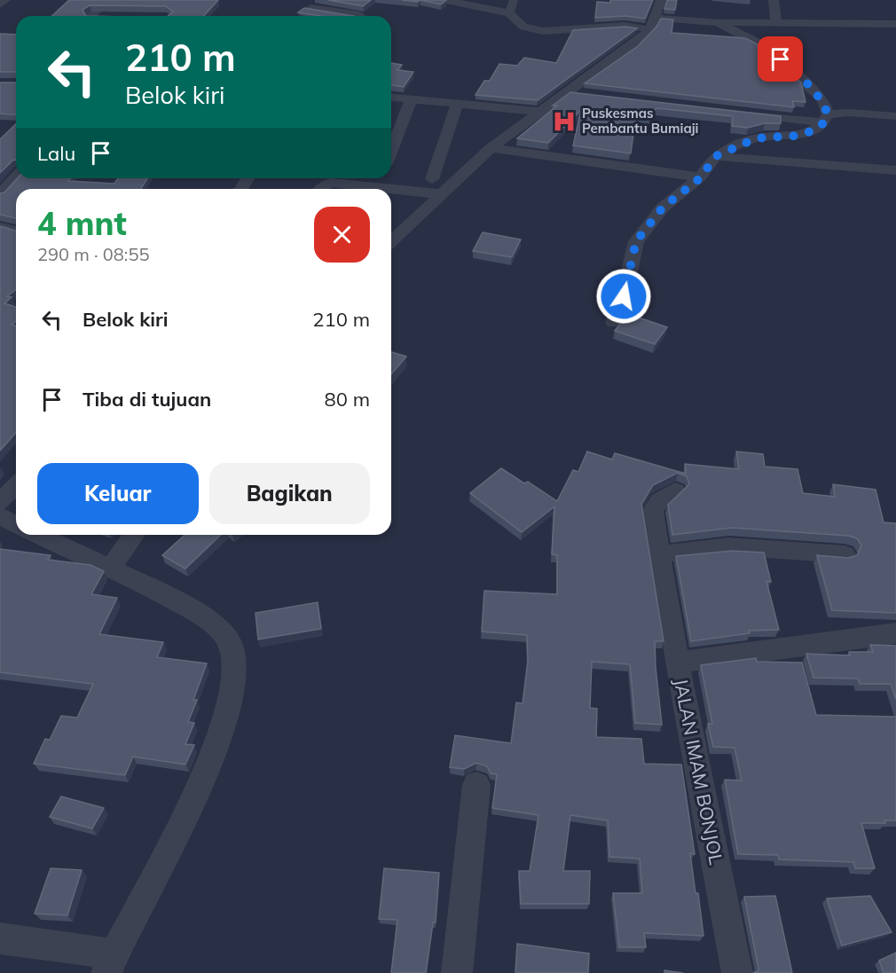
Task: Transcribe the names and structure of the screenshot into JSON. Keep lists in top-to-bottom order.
{
  "streets": {
    "street": ["JALAN IMAM BONJOL"]
  },
  "places": {
    "hospital": ["Puskesmas Pembantu Bumiaji"]
  },
  "page": {
    "turn": ["210 m", "Belok kiri"],
    "then": "Lalu",
    "heading": ["4 mnt", "290 m · 08:55"],
    "list": [
      {
        "name": "Belok kiri",
        "value": "210 m"
      },
      {
        "name": "Tiba di tujuan",
        "value": "80 m"
      }
    ],
    "buttons": ["Keluar", "Bagikan"]
  }
}
